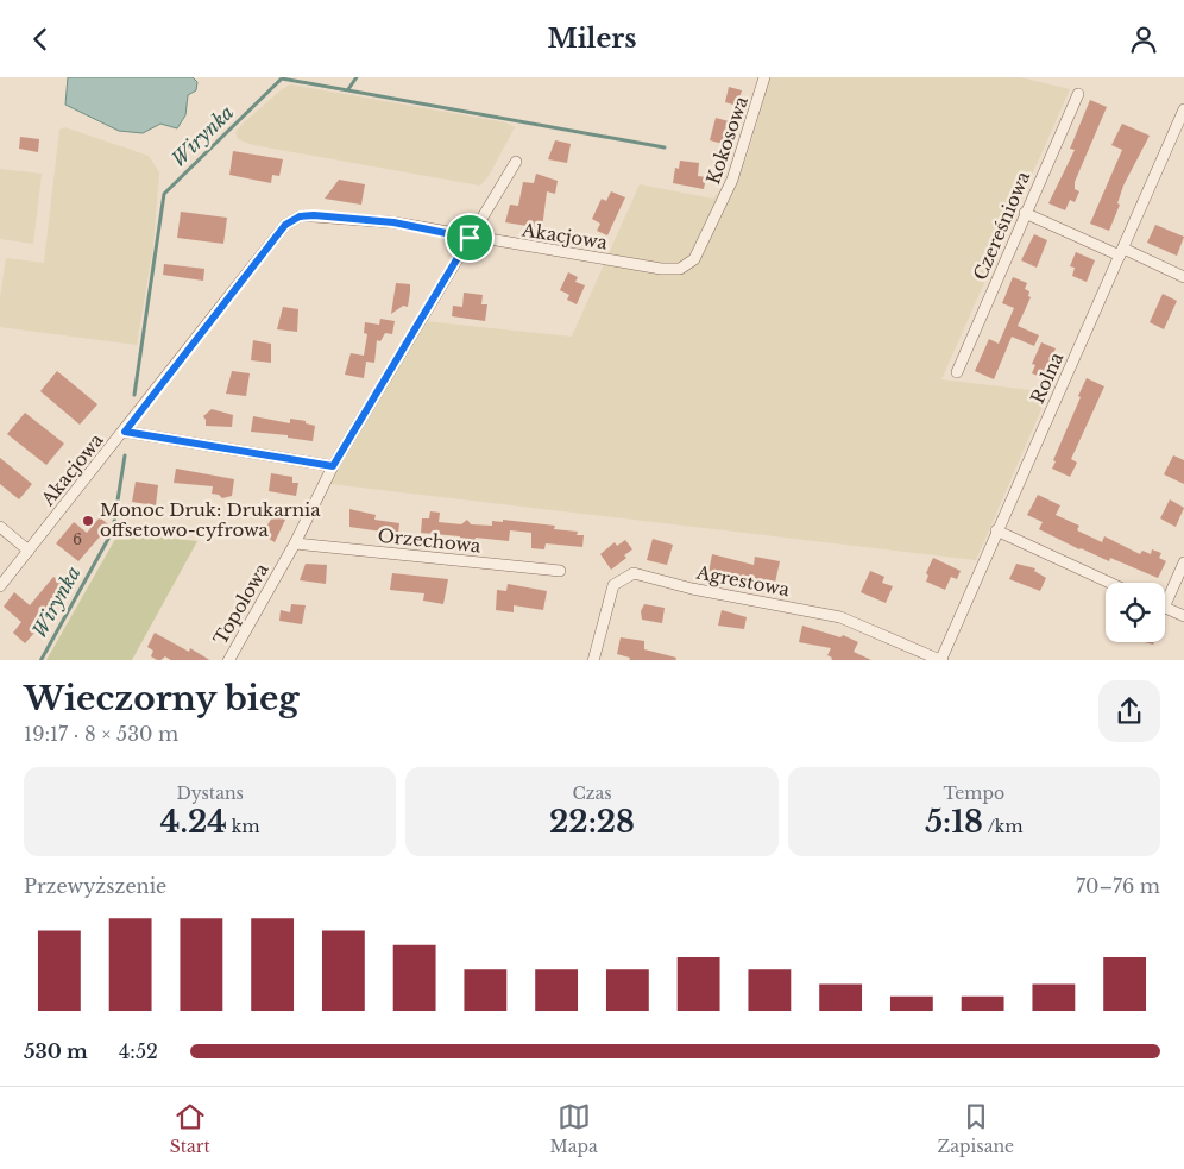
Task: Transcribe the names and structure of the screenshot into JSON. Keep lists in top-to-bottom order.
{
  "streets": {
    "street": [
      "Kokosowa",
      "Czereśniowa",
      "Akacjowa",
      "Rolna",
      "Orzechowa",
      "Agrestowa",
      "Topolowa"
    ]
  },
  "crossings": [
    ["Kokosowa", "Akacjowa"],
    ["Akacjowa", "Topolowa"],
    ["Rolna", "Agrestowa"],
    ["Orzechowa", "Topolowa"]
  ],
  "water": ["Wirynka"],
  "places": ["Monoc Druk: Drukarnia offsetowo-cyfrowa"],
  "house_numbers": ["6"],
  "page": {
    "header": "Milers",
    "heading": ["Wieczorny bieg", "19:17 · 8 × 530 m"],
    "stats": [
      ["Dystans", "4.24 km"],
      ["Czas", "22:28"],
      ["Tempo", "5:18 /km"]
    ],
    "chart": ["Przewyższenie", "70–76 m"],
    "list": [
      {
        "name": "530 m",
        "note": "4:52"
      }
    ],
    "tabs": ["Start", "Mapa", "Zapisane"]
  }
}
